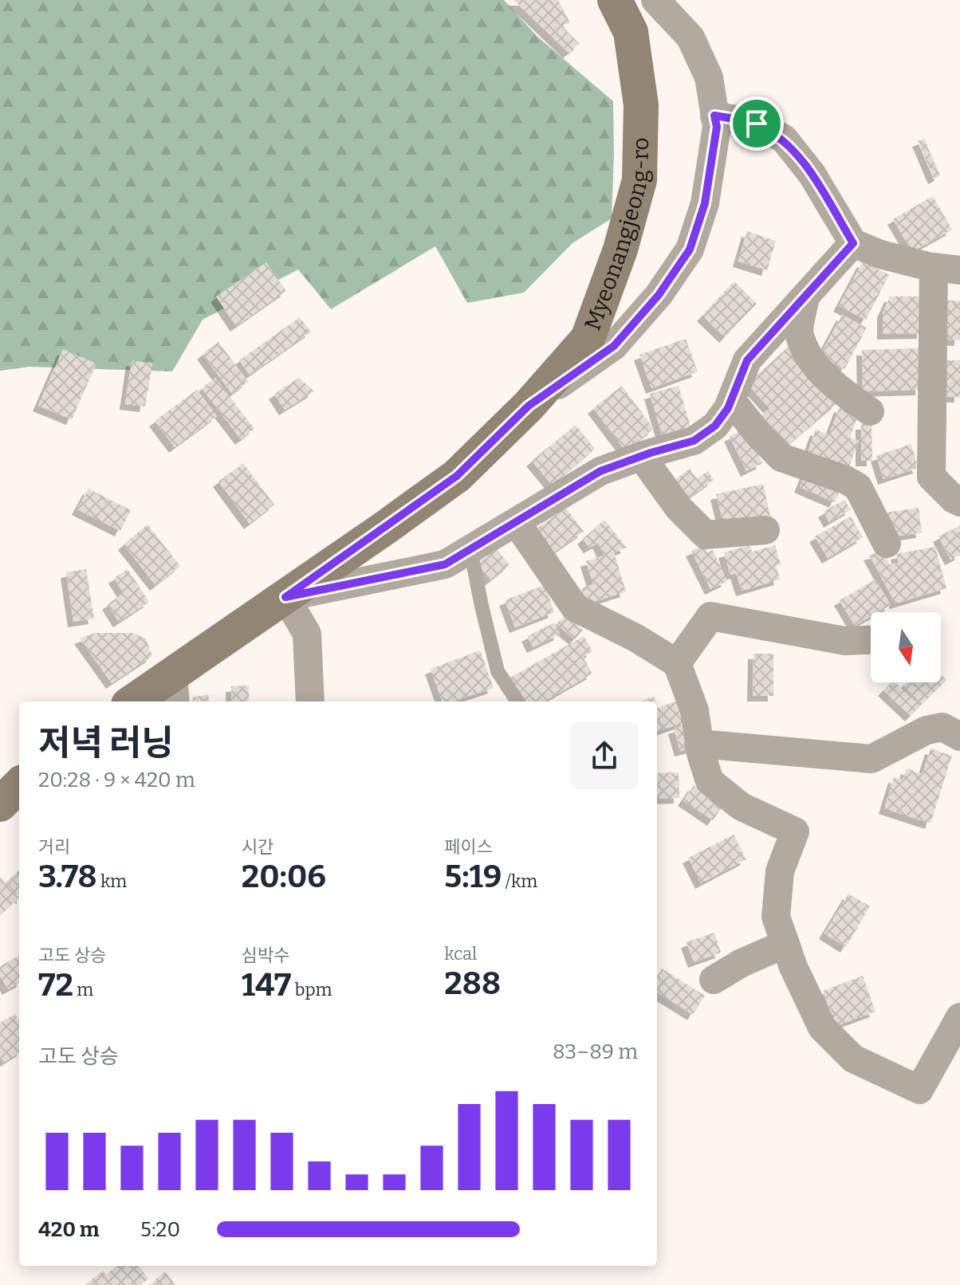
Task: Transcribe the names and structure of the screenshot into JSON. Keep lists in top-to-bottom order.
{
  "streets": {
    "main road": ["Myeonangjeong-ro"]
  },
  "north": "bottom",
  "page": {
    "heading": ["저녁 러닝", "20:28 · 9 × 420 m"],
    "stats": [
      ["거리", "3.78 km"],
      ["시간", "20:06"],
      ["페이스", "5:19 /km"],
      ["고도 상승", "72 m"],
      ["심박수", "147 bpm"],
      ["kcal", "288"]
    ],
    "chart": ["고도 상승", "83–89 m"],
    "list": [
      {
        "name": "420 m",
        "note": "5:20"
      }
    ]
  }
}
